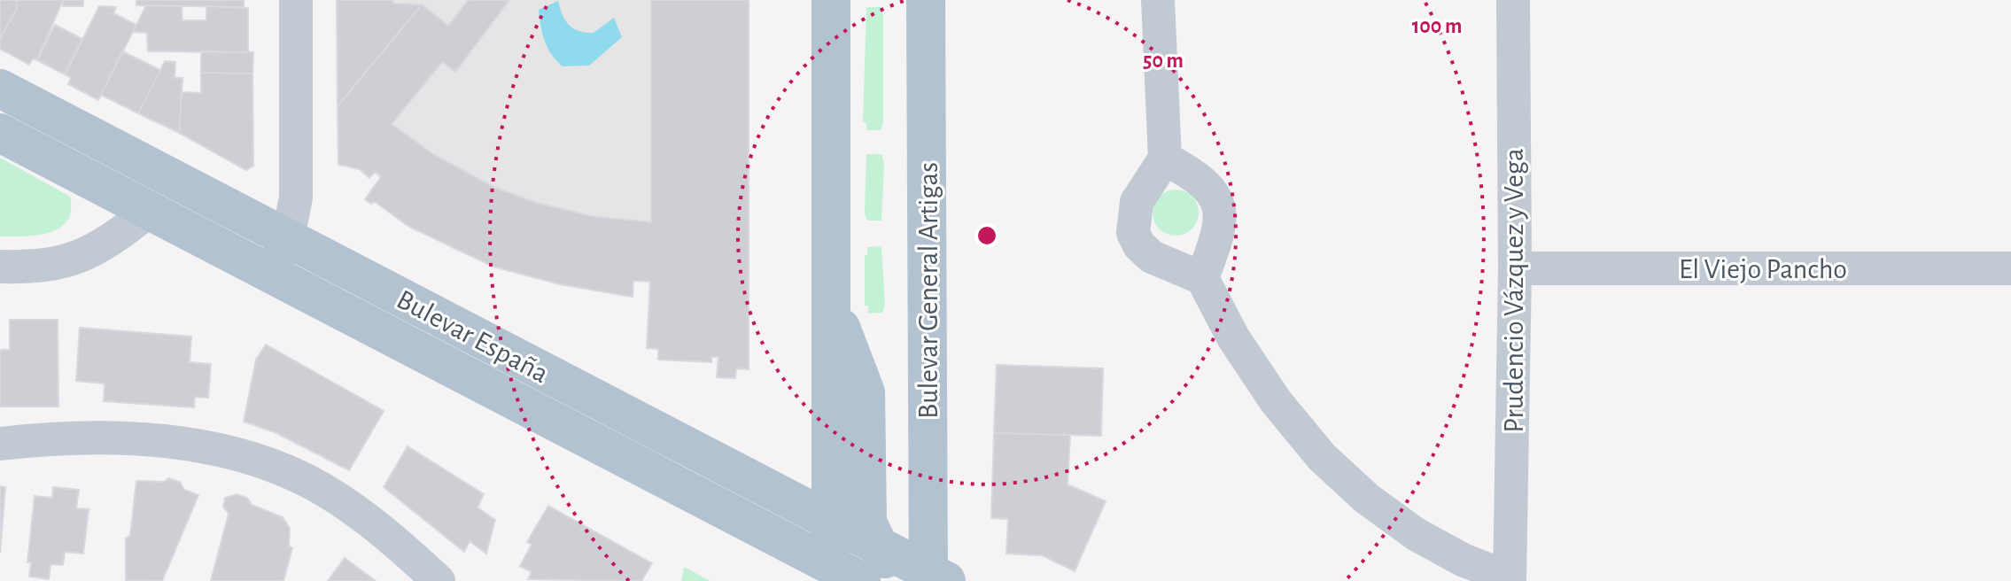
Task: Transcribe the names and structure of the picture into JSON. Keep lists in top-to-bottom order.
{
  "streets": {
    "main road": ["Bulevar General Artigas", "Bulevar España"],
    "street": ["El Viejo Pancho", "Prudencio Vázquez y Vega"]
  },
  "crossings": [
    ["El Viejo Pancho", "Prudencio Vázquez y Vega"],
    ["Bulevar General Artigas", "Bulevar España"]
  ],
  "rings": ["100 m", "50 m"]
}
